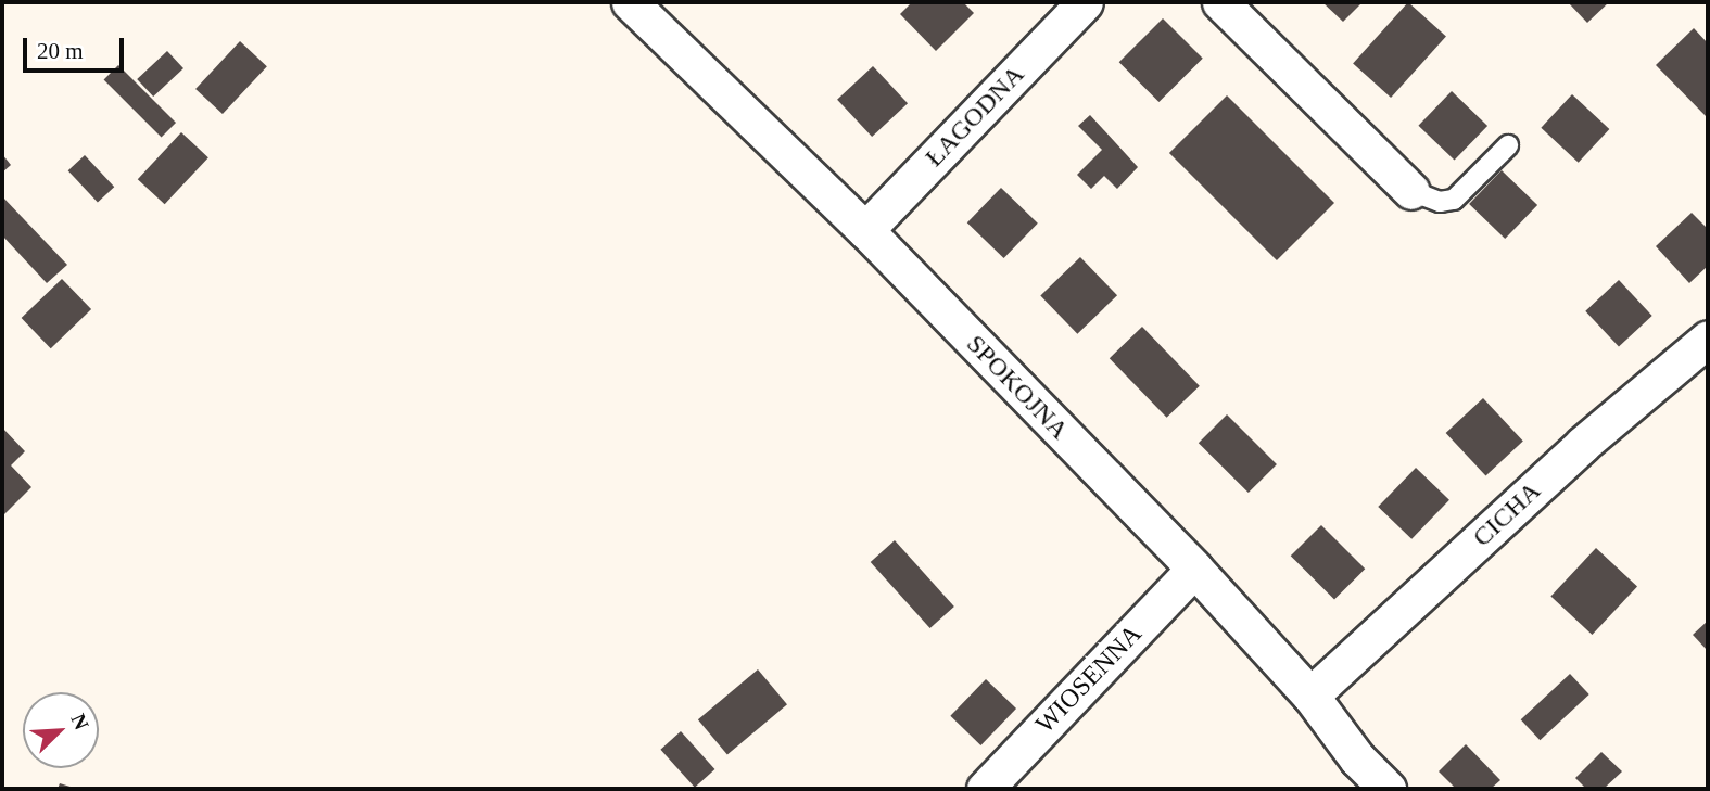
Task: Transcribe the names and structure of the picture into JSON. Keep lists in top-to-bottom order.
{
  "streets": {
    "street": [
      "ŁAGODNA",
      "SPOKOJNA",
      "CICHA",
      "WIOSENNA"
    ]
  },
  "crossings": [
    ["ŁAGODNA", "SPOKOJNA"],
    ["SPOKOJNA", "CICHA"],
    ["SPOKOJNA", "WIOSENNA"]
  ],
  "scale_bar": "20 m",
  "north": "top right"
}
